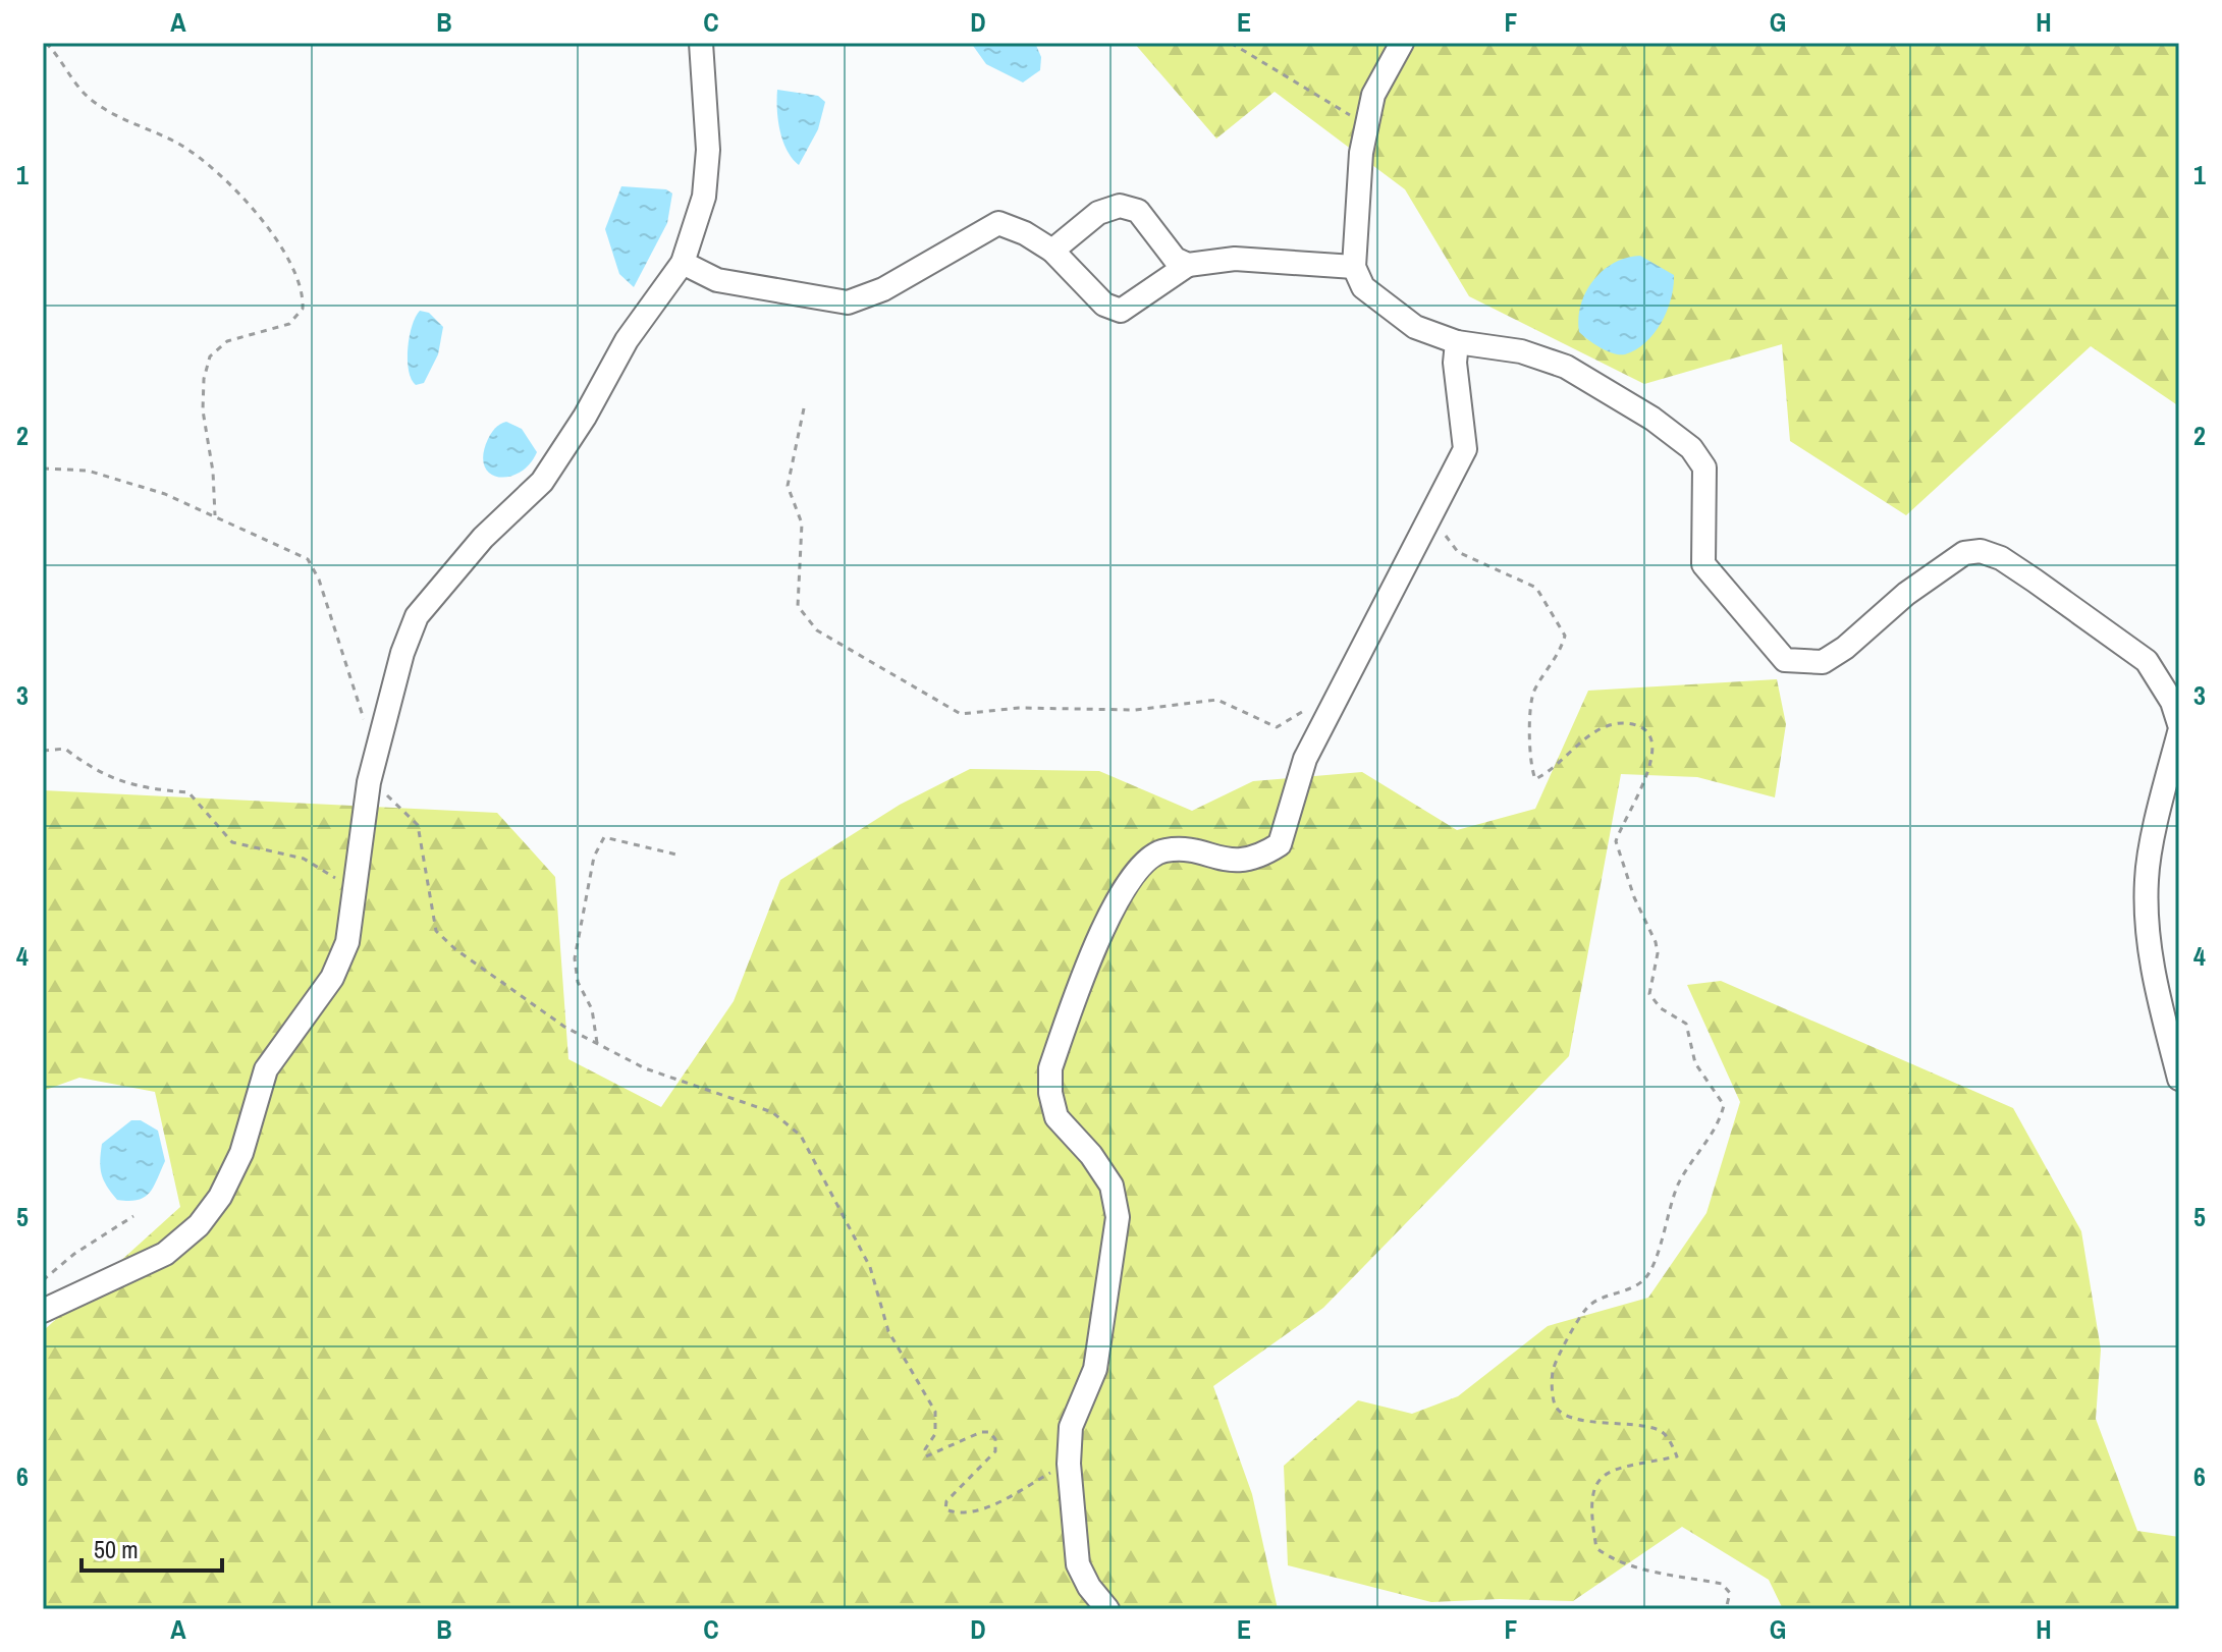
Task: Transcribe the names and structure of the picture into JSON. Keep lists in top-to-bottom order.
{
  "scale_bar": "50 m",
  "grid": {
    "columns": [
      "A",
      "B",
      "C",
      "D",
      "E",
      "F",
      "G",
      "H"
    ],
    "rows": [
      "1",
      "2",
      "3",
      "4",
      "5",
      "6"
    ]
  }
}
